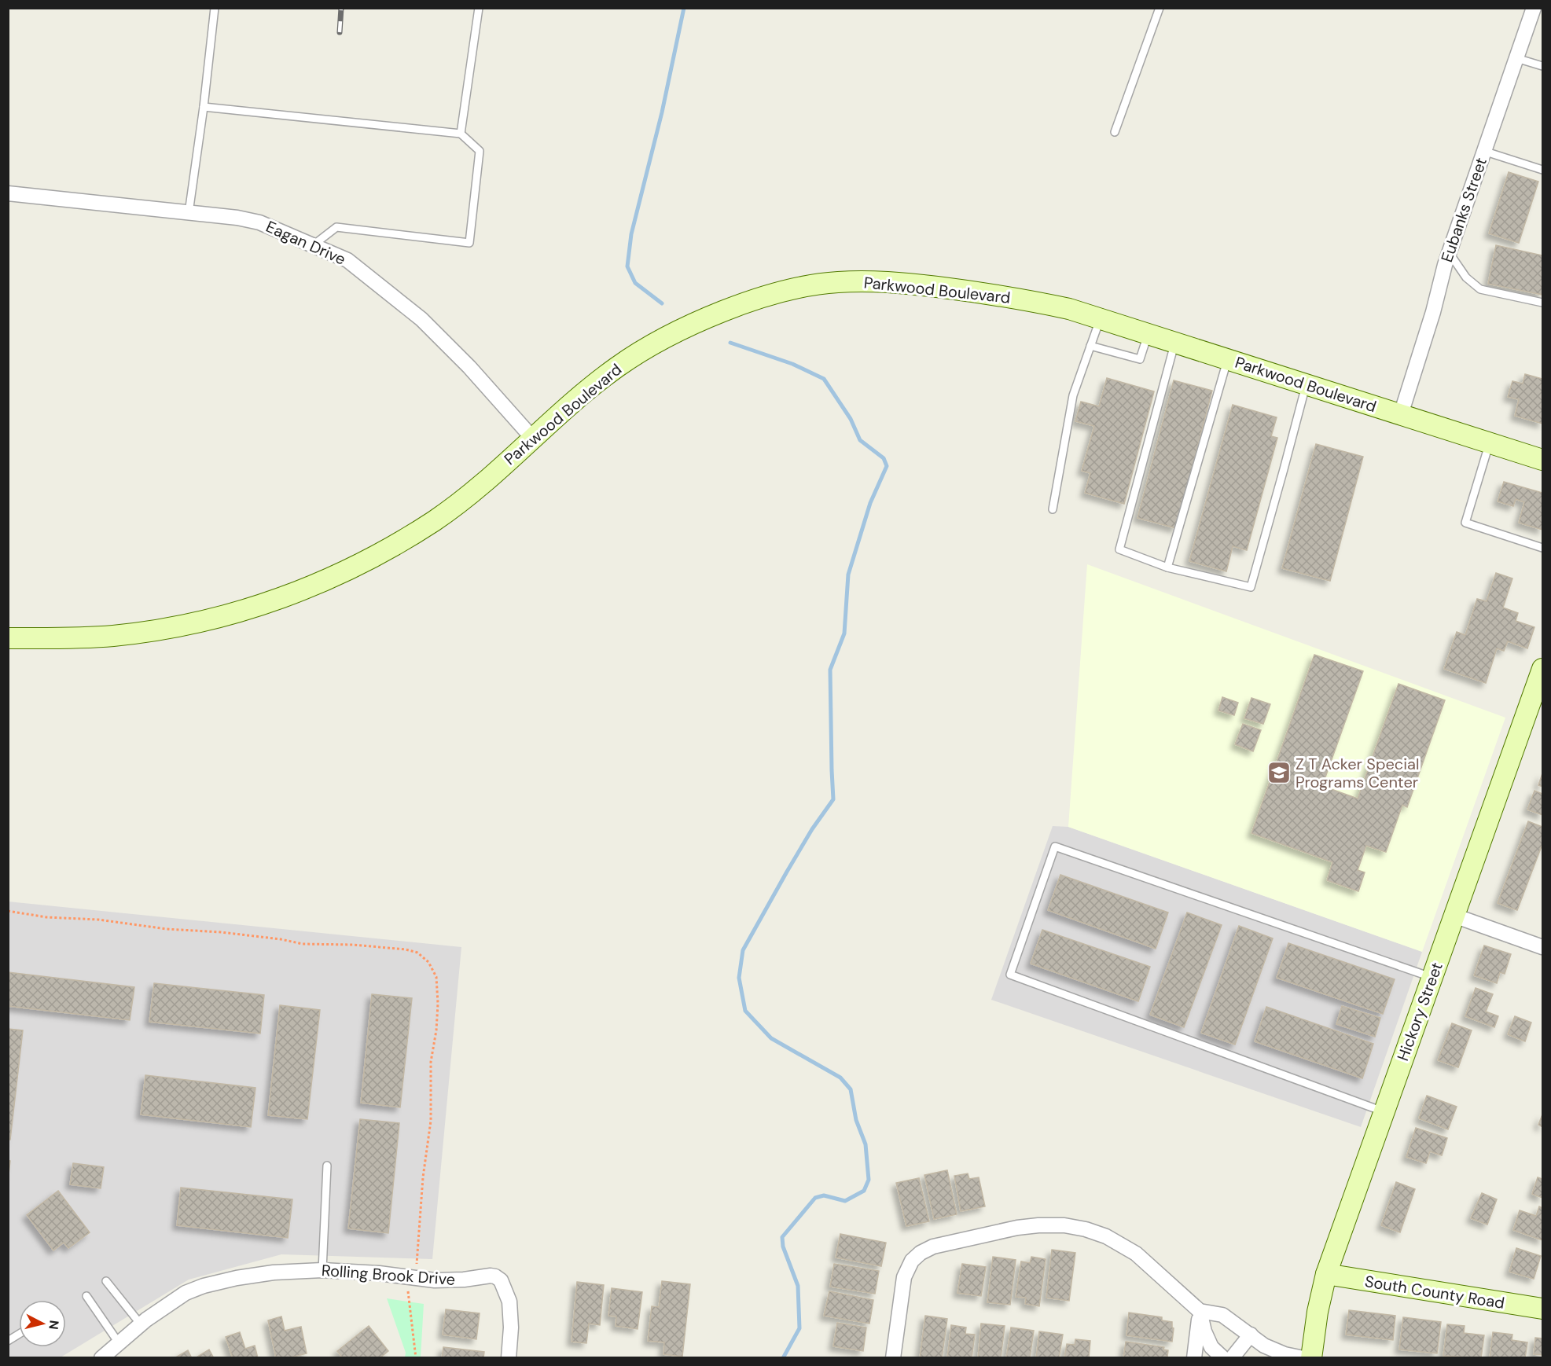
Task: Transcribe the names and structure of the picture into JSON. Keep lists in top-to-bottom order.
{
  "streets": {
    "main road": ["Parkwood Boulevard", "Hickory Street", "South County Road"],
    "street": ["Eubanks Street", "Eagan Drive", "Rolling Brook Drive"]
  },
  "crossings": [
    ["Eubanks Street", "Parkwood Boulevard"],
    ["Eagan Drive", "Parkwood Boulevard"],
    ["Hickory Street", "South County Road"]
  ],
  "places": {
    "school or university": ["Z T Acker Special Programs Center"]
  },
  "north": "right"
}
